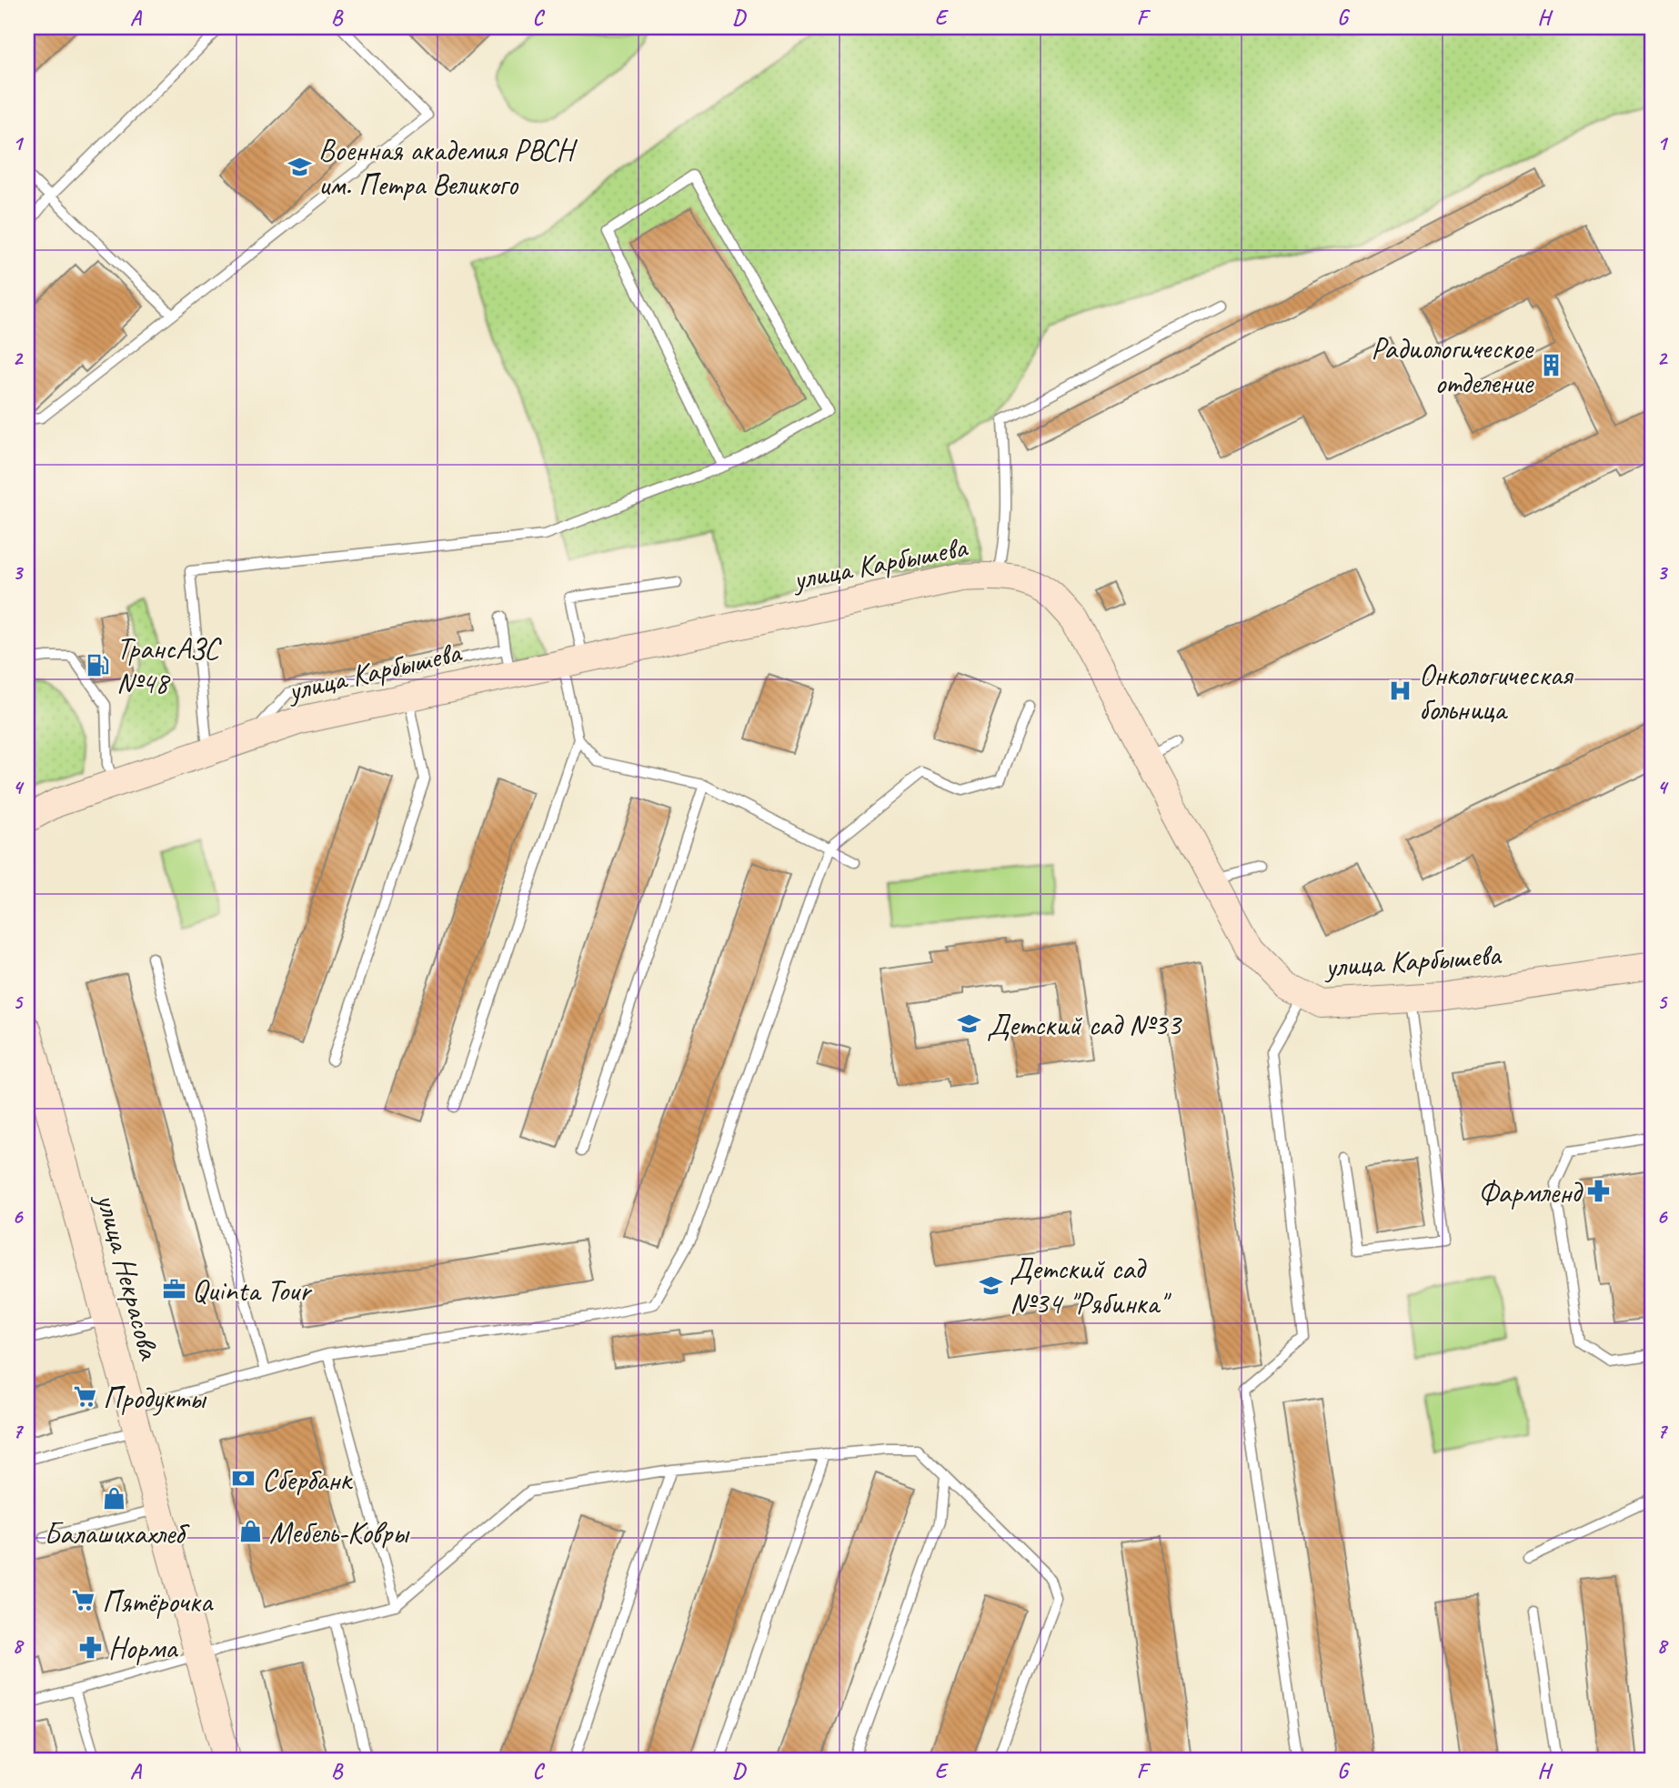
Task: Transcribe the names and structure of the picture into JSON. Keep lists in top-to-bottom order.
{
  "streets": {
    "street": ["улица Карбышева", "улица Некрасова"]
  },
  "places": {
    "school or university": ["Военная академия РВСН им. Петра Великого", "Детский сад №33", "Детский сад №34 \"Рябинка\""],
    "building": ["Радиологическое отделение"],
    "fuel station": ["ТрансАЗС №48"],
    "hospital": ["Онкологическая больница"],
    "pharmacy": ["Фармленд", "Норма"],
    "office": ["Quinta Tour"],
    "supermarket": ["Продукты", "Пятёрочка"],
    "bank": ["Сбербанк"],
    "shop": ["Балашихахлеб", "Мебель-Ковры"]
  },
  "grid": {
    "columns": [
      "A",
      "B",
      "C",
      "D",
      "E",
      "F",
      "G",
      "H"
    ],
    "rows": [
      "1",
      "2",
      "3",
      "4",
      "5",
      "6",
      "7",
      "8"
    ]
  }
}
